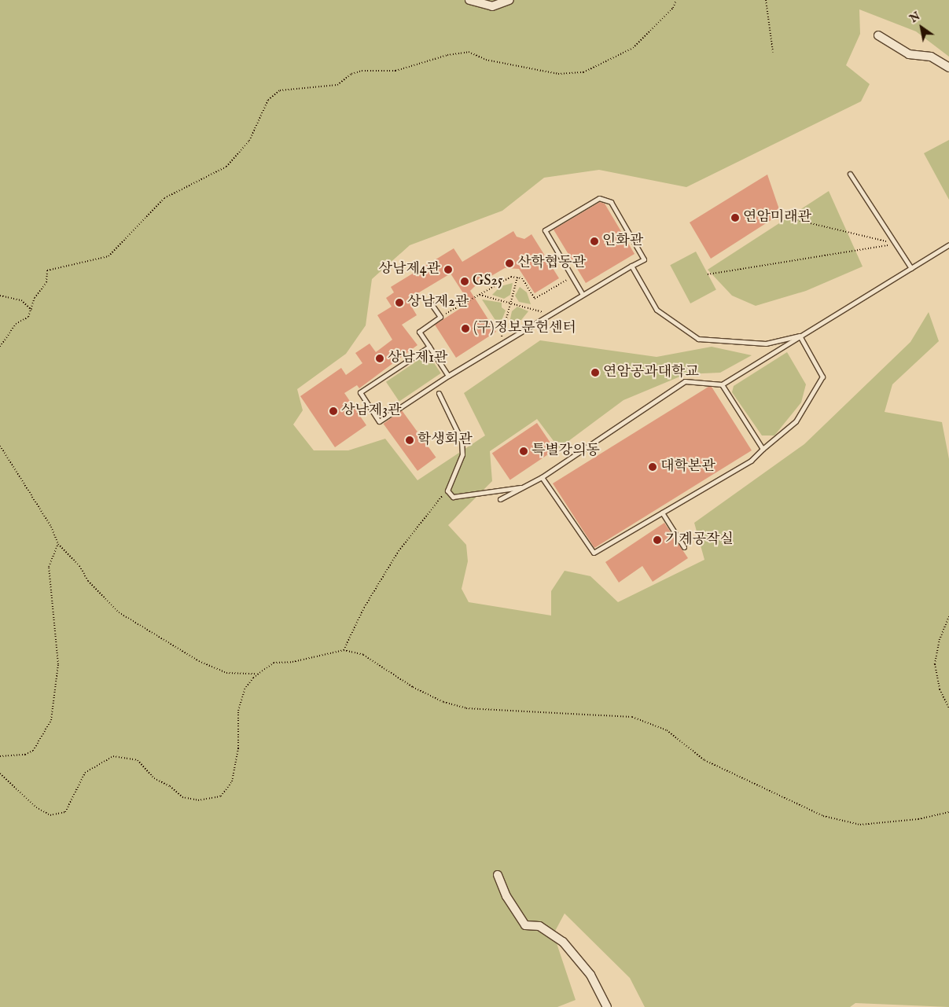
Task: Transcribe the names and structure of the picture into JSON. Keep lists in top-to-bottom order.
{
  "places": [
    "연암미래관",
    "인화관",
    "산학협동관",
    "상남제4관",
    "GS25",
    "상남제2관",
    "(구)정보문헌센터",
    "상남제1관",
    "연암공과대학교",
    "상남제3관",
    "학생회관",
    "특별강의동",
    "대학본관",
    "기계공작실"
  ],
  "north": "top left"
}
